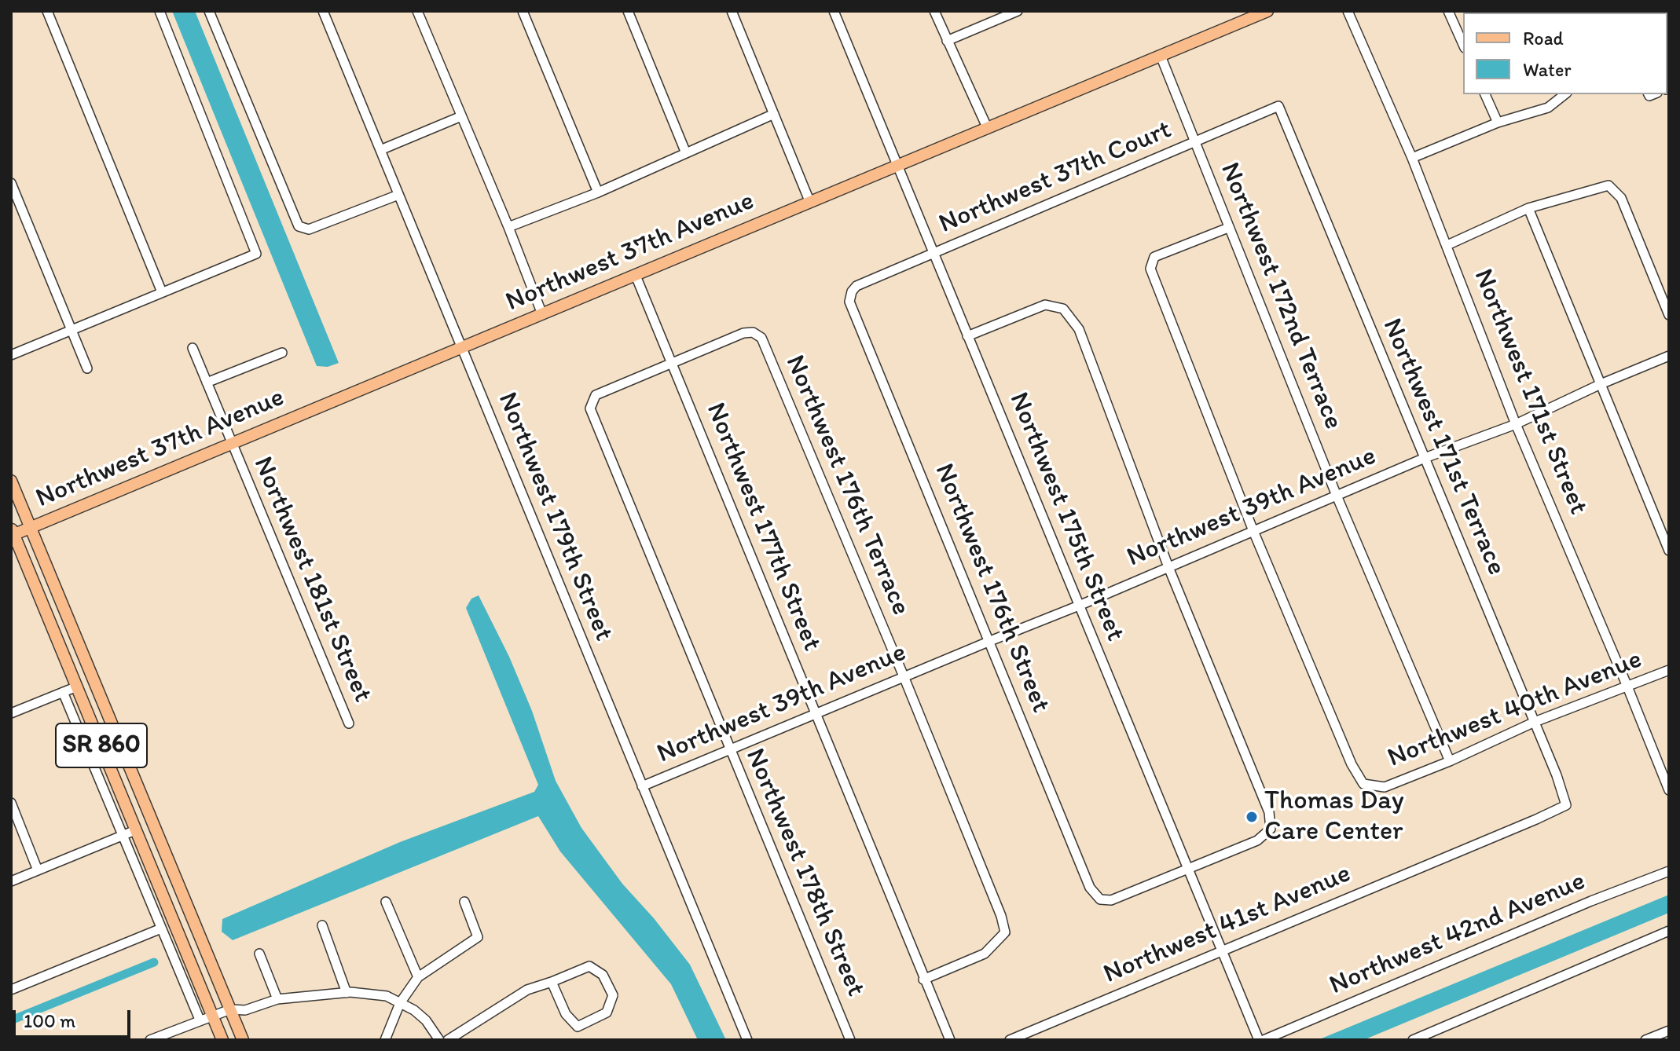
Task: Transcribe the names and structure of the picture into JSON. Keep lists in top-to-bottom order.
{
  "streets": {
    "main road": ["Northwest 37th Avenue", "SR 860"],
    "street": [
      "Northwest 37th Court",
      "Northwest 172nd Terrace",
      "Northwest 171st Street",
      "Northwest 171st Terrace",
      "Northwest 176th Terrace",
      "Northwest 39th Avenue",
      "Northwest 179th Street",
      "Northwest 175th Street",
      "Northwest 177th Street",
      "Northwest 181st Street",
      "Northwest 176th Street",
      "Northwest 40th Avenue",
      "Northwest 178th Street",
      "Northwest 41st Avenue",
      "Northwest 42nd Avenue"
    ]
  },
  "crossings": [
    ["Northwest 37th Court", "Northwest 172nd Terrace"],
    ["Northwest 37th Court", "Northwest 171st Terrace"],
    ["Northwest 37th Court", "Northwest 175th Street"],
    ["Northwest 37th Court", "Northwest 176th Street"],
    ["Northwest 37th Avenue", "Northwest 172nd Terrace"],
    ["Northwest 37th Avenue", "Northwest 179th Street"],
    ["Northwest 37th Avenue", "Northwest 175th Street"],
    ["Northwest 37th Avenue", "Northwest 177th Street"],
    ["Northwest 37th Avenue", "Northwest 181st Street"],
    ["Northwest 37th Avenue", "SR 860"],
    ["Northwest 172nd Terrace", "Northwest 39th Avenue"],
    ["Northwest 172nd Terrace", "Northwest 40th Avenue"],
    ["Northwest 171st Street", "Northwest 39th Avenue"],
    ["Northwest 171st Street", "Northwest 40th Avenue"],
    ["Northwest 171st Terrace", "Northwest 39th Avenue"],
    ["Northwest 171st Terrace", "Northwest 40th Avenue"],
    ["Northwest 171st Terrace", "Northwest 41st Avenue"],
    ["Northwest 176th Terrace", "Northwest 39th Avenue"],
    ["Northwest 176th Terrace", "Northwest 177th Street"],
    ["Northwest 176th Terrace", "Northwest 178th Street"],
    ["Northwest 39th Avenue", "Northwest 179th Street"],
    ["Northwest 39th Avenue", "Northwest 175th Street"],
    ["Northwest 39th Avenue", "Northwest 177th Street"],
    ["Northwest 39th Avenue", "Northwest 176th Street"],
    ["Northwest 39th Avenue", "Northwest 40th Avenue"],
    ["Northwest 39th Avenue", "Northwest 178th Street"],
    ["Northwest 175th Street", "Northwest 176th Street"],
    ["Northwest 175th Street", "Northwest 41st Avenue"],
    ["Northwest 177th Street", "Northwest 178th Street"]
  ],
  "places": ["Thomas Day Care Center"],
  "legend": ["Road", "Water"],
  "scale_bar": "100 m"
}
